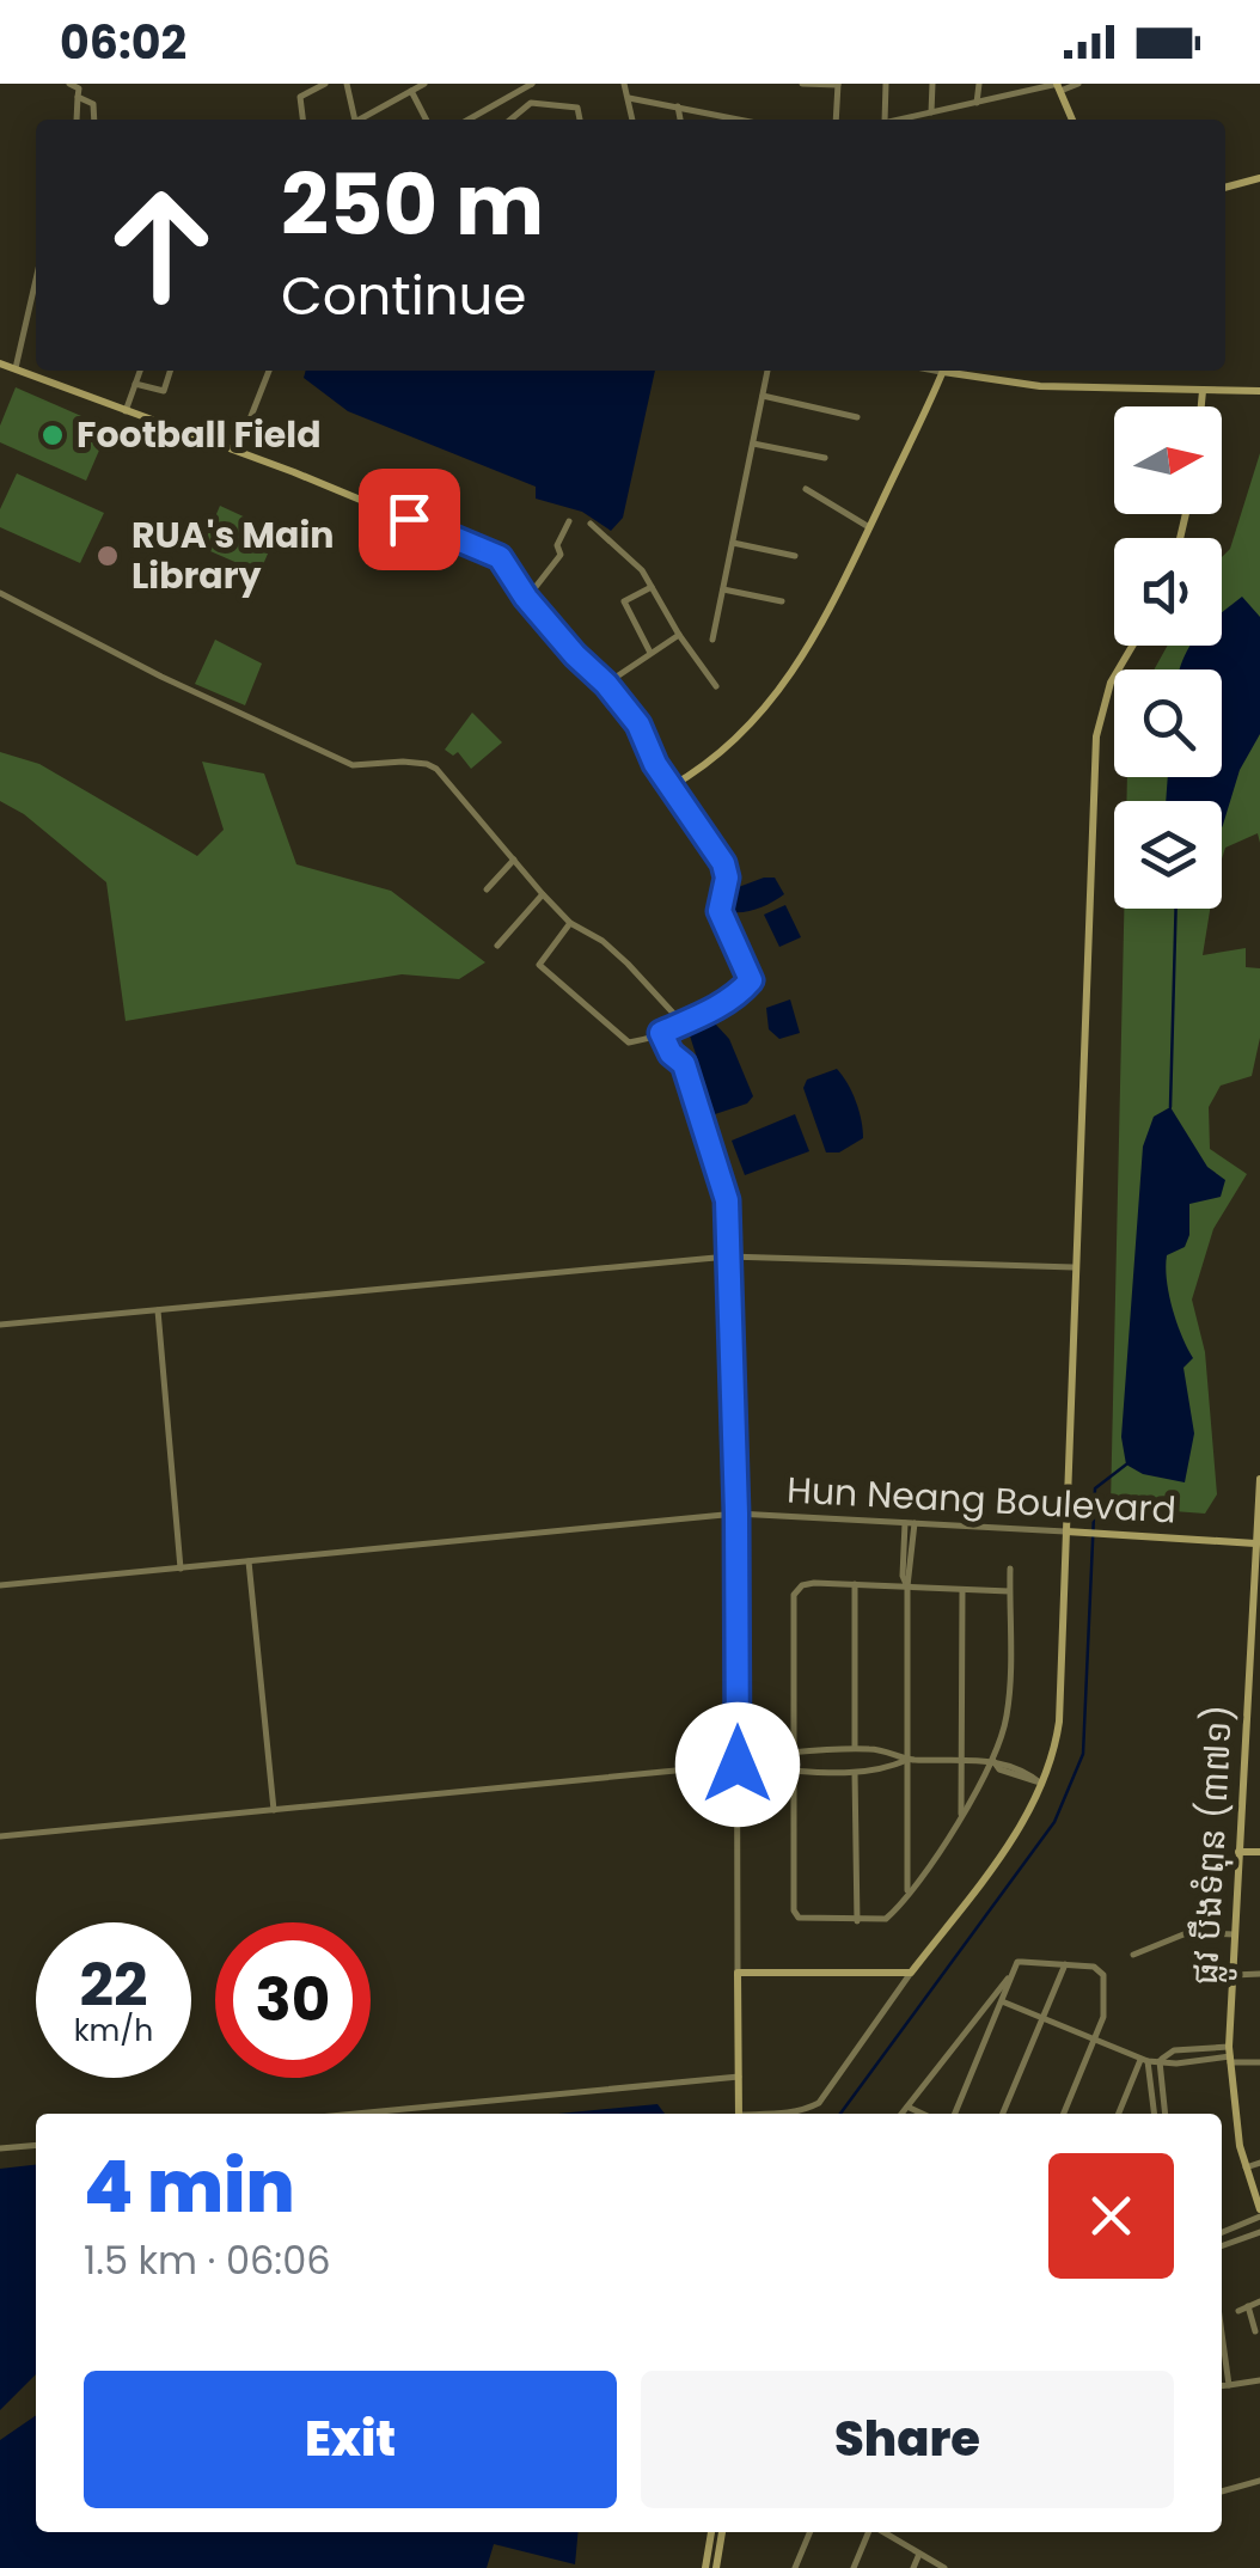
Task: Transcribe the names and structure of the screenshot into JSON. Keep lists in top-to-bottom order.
{
  "streets": {
    "street": ["Hun Neang Boulevard", "ផ្លូវ បឹងទំពុន (៣៧១)"]
  },
  "crossings": [
    ["Hun Neang Boulevard", "ផ្លូវ បឹងទំពុន (៣៧១)"]
  ],
  "places": ["Football Field", "RUA's Main Library"],
  "north": "right",
  "page": {
    "status": "06:02",
    "turn": ["250 m", "Continue"],
    "speed": "22 km/h",
    "limit": "30",
    "heading": ["4 min", "1.5 km · 06:06"],
    "buttons": ["Exit", "Share"]
  }
}
